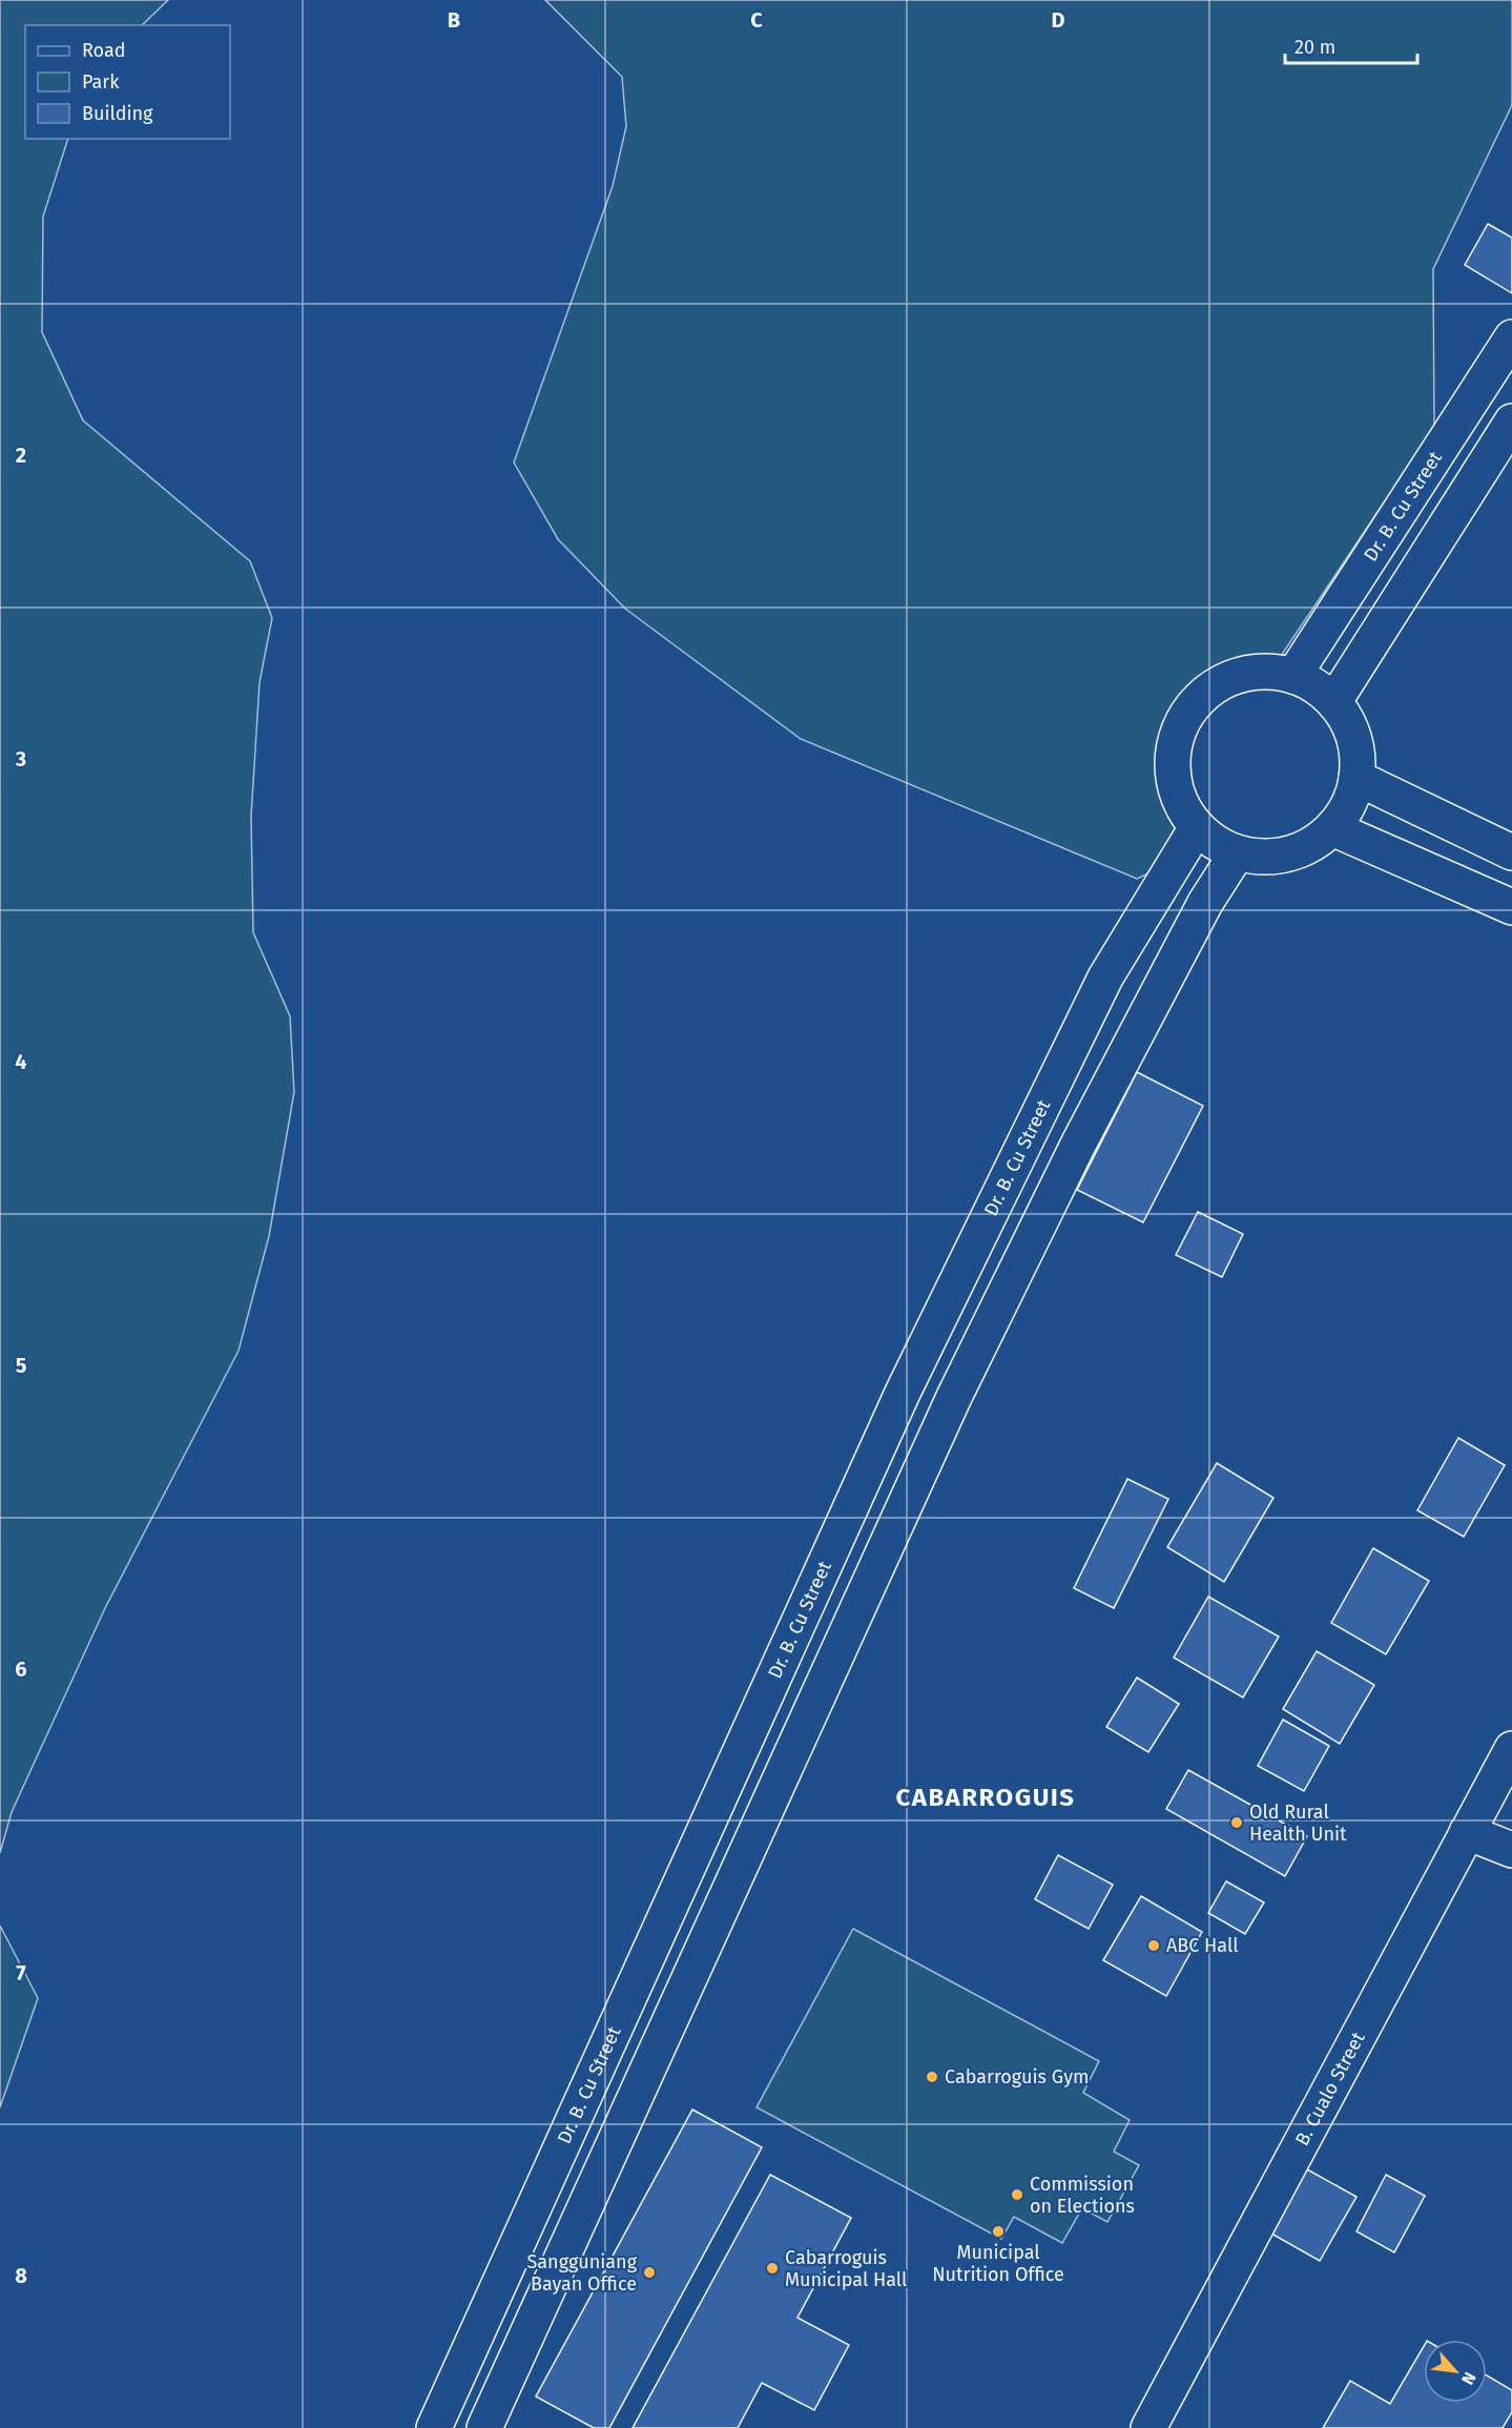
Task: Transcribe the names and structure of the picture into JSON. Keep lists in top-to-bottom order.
{
  "streets": {
    "street": ["Dr. B. Cu Street", "B. Cualo Street"]
  },
  "districts": ["CABARROGUIS"],
  "places": [
    "Old Rural Health Unit",
    "ABC Hall",
    "Cabarroguis Gym",
    "Commission on Elections",
    "Municipal Nutrition Office",
    "Cabarroguis Municipal Hall",
    "Sangguniang Bayan Office"
  ],
  "legend": ["Road", "Park", "Building"],
  "scale_bar": "20 m",
  "north": "bottom right",
  "grid": {
    "columns": ["B", "C", "D"],
    "rows": [
      "2",
      "3",
      "4",
      "5",
      "6",
      "7",
      "8"
    ]
  }
}
